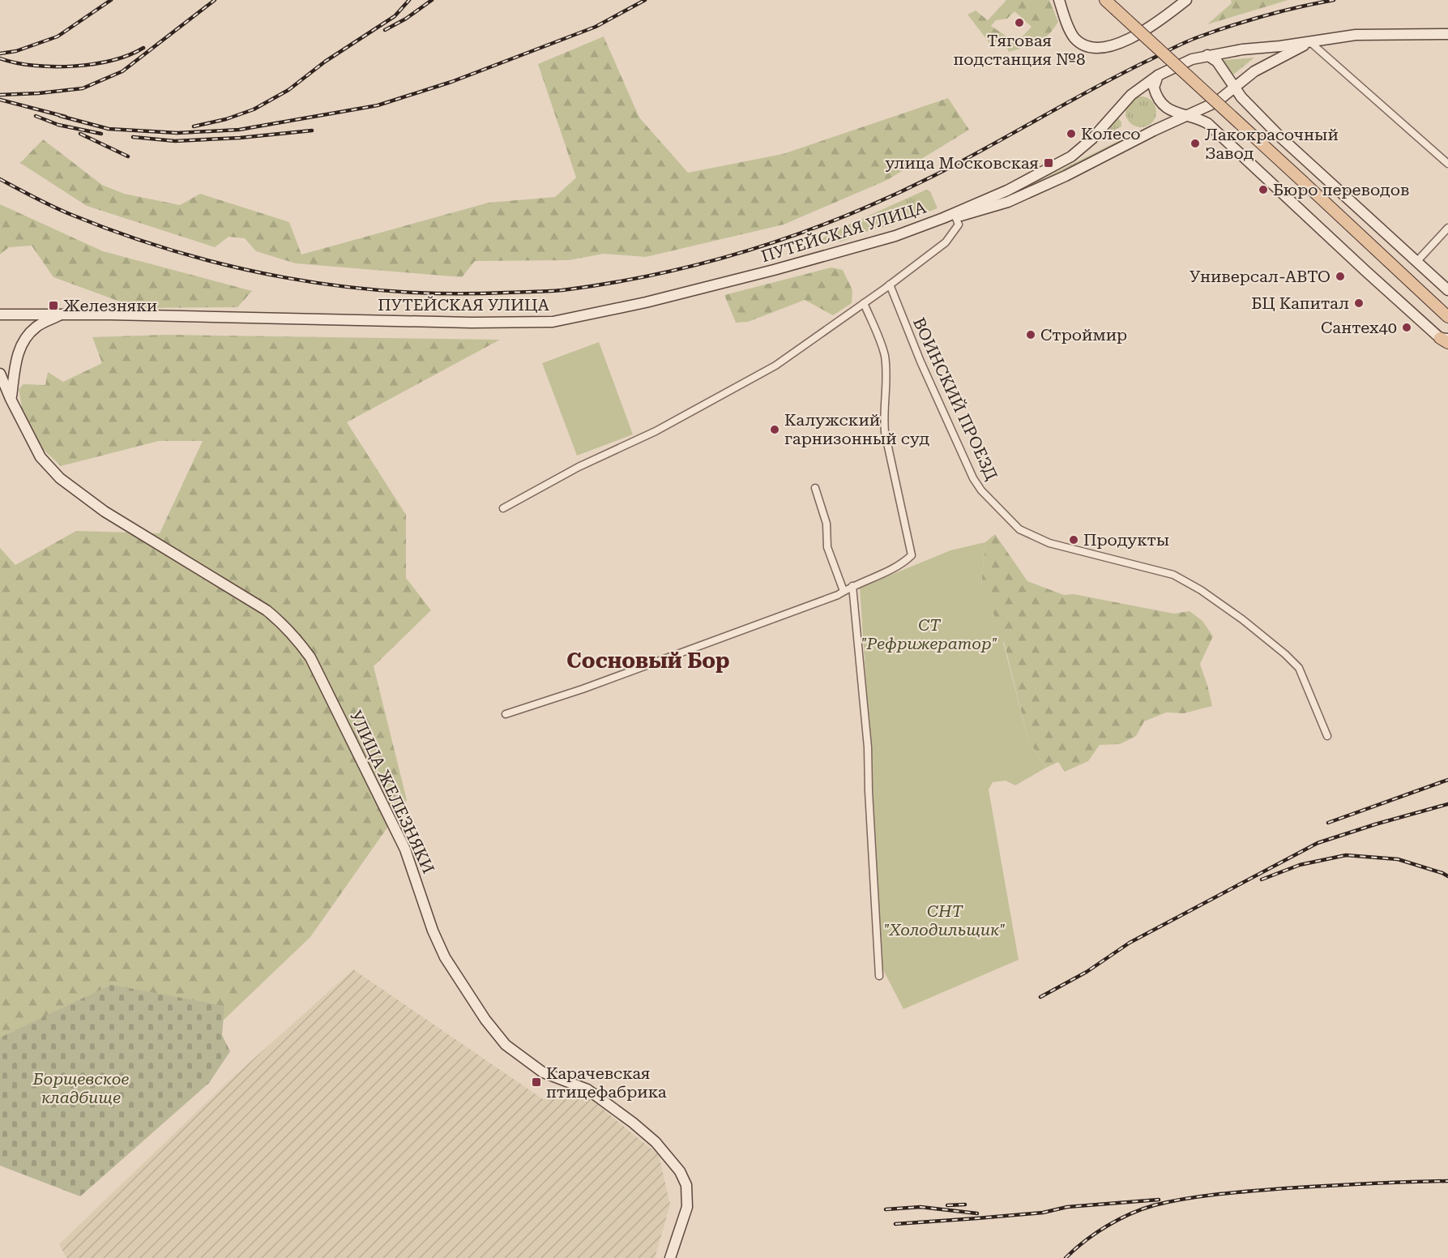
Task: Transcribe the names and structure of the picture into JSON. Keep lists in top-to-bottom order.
{
  "streets": {
    "street": ["ПУТЕЙСКАЯ УЛИЦА", "ВОИНСКИЙ ПРОЕЗД", "УЛИЦА ЖЕЛЕЗНЯКИ"]
  },
  "districts": ["Сосновый Бор"],
  "parks": ["СТ \"Рефрижератор\"", "СНТ \"Холодильщик\"", "Борщевское кладбище"],
  "places": {
    "other": [
      "Тяговая подстанция №8",
      "Колесо",
      "Лакокрасочный Завод",
      "Бюро переводов",
      "Универсал-АВТО",
      "БЦ Капитал",
      "Сантех40",
      "Строймир",
      "Калужский гарнизонный суд",
      "Продукты"
    ],
    "transit": ["улица Московская", "Железняки", "Карачевская птицефабрика"]
  }
}
